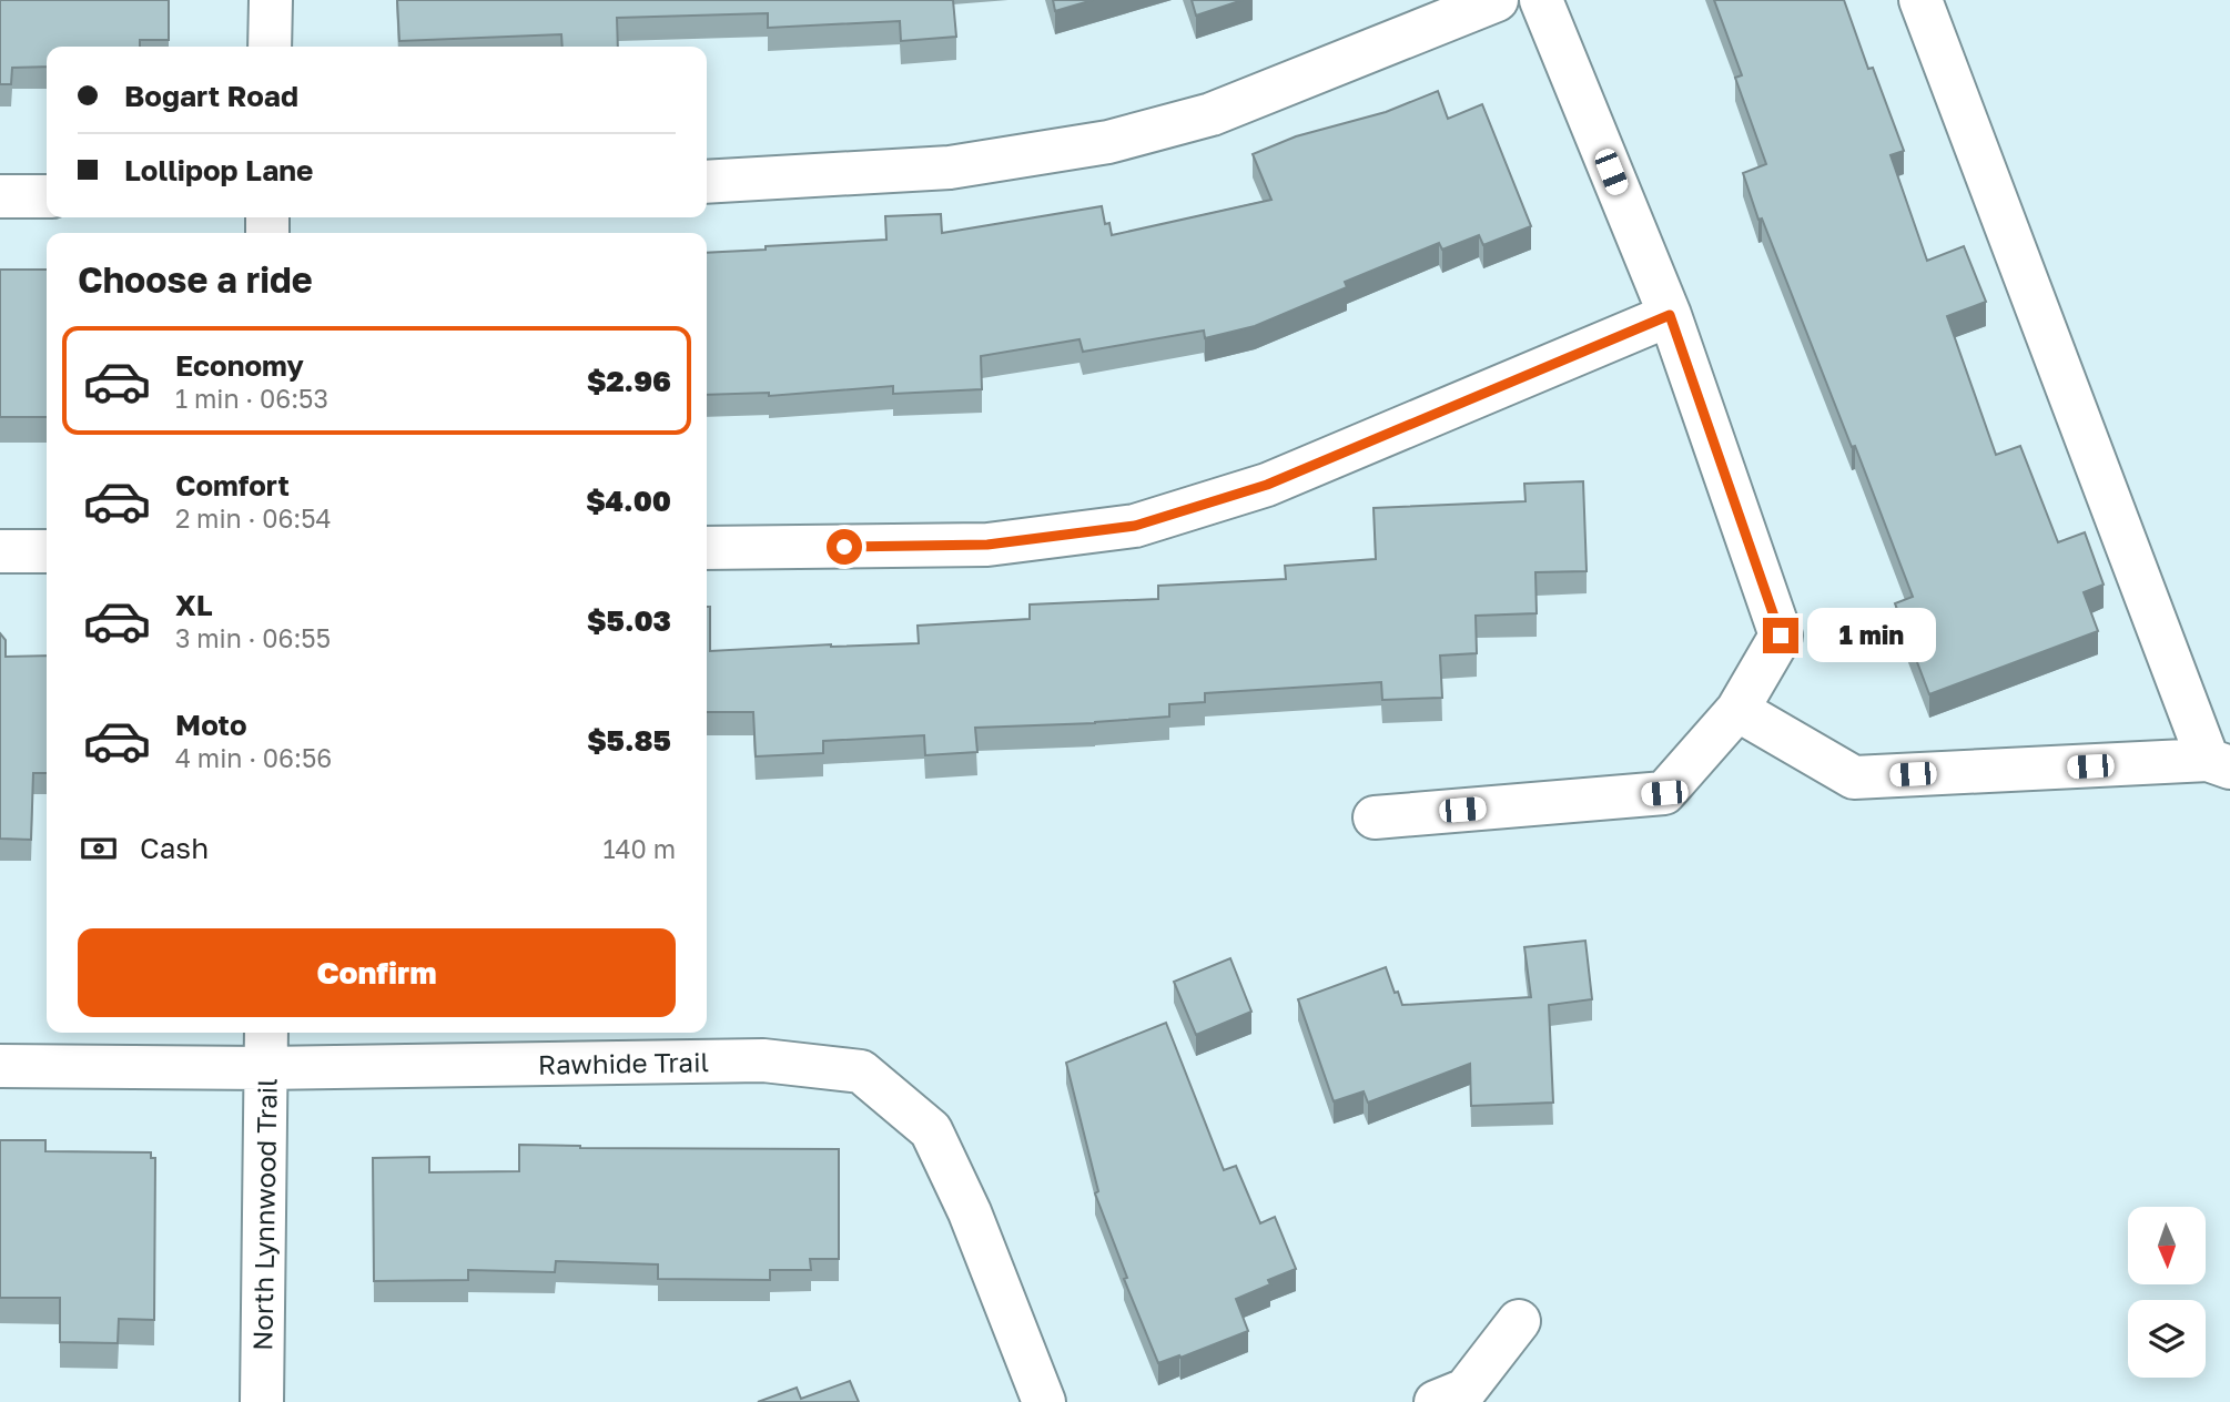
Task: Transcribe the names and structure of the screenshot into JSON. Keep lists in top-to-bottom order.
{
  "streets": {
    "street": ["Rawhide Trail", "North Lynnwood Trail"]
  },
  "crossings": [
    ["Rawhide Trail", "North Lynnwood Trail"]
  ],
  "north": "bottom",
  "page": {
    "banner": ["Bogart Road", "Lollipop Lane"],
    "heading": "Choose a ride",
    "list": [
      {
        "name": "Economy",
        "note": "1 min · 06:53",
        "value": "$2.96"
      },
      {
        "name": "Comfort",
        "note": "2 min · 06:54",
        "value": "$4.00"
      },
      {
        "name": "XL",
        "note": "3 min · 06:55",
        "value": "$5.03"
      },
      {
        "name": "Moto",
        "note": "4 min · 06:56",
        "value": "$5.85"
      }
    ],
    "bubble": "1 min",
    "pay": ["Cash", "140 m"],
    "buttons": "Confirm"
  }
}
